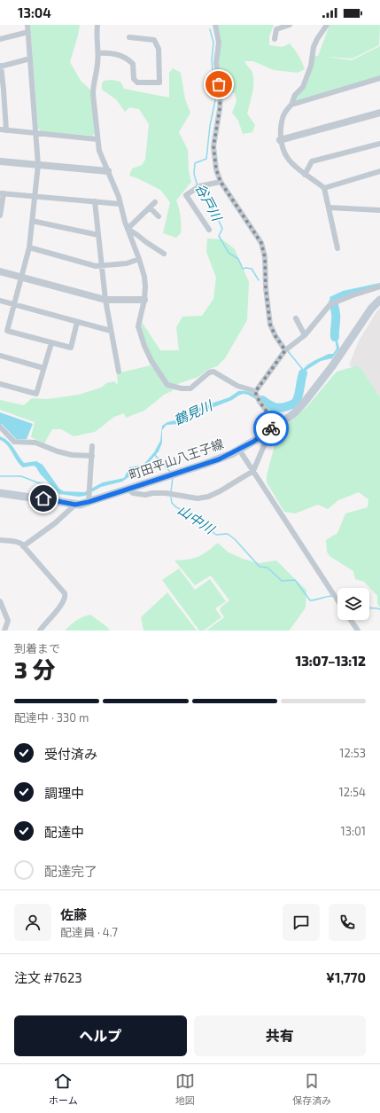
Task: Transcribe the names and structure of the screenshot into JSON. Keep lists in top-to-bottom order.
{
  "streets": {
    "main road": ["町田平山八王子線"]
  },
  "water": ["谷戸川", "鶴見川", "山中川"],
  "page": {
    "status": "13:04",
    "heading": ["3 分", "到着まで", "13:07–13:12"],
    "panel": [
      "佐藤",
      "配達員 · 4.7",
      "注文 #7623",
      "¥1,770"
    ],
    "bar": "配達中 · 330 m",
    "list": [
      ["受付済み", "12:53"],
      ["調理中", "12:54"],
      ["配達中", "13:01"],
      "配達完了"
    ],
    "buttons": ["ヘルプ", "共有"],
    "tabs": ["ホーム", "地図", "保存済み"]
  }
}
